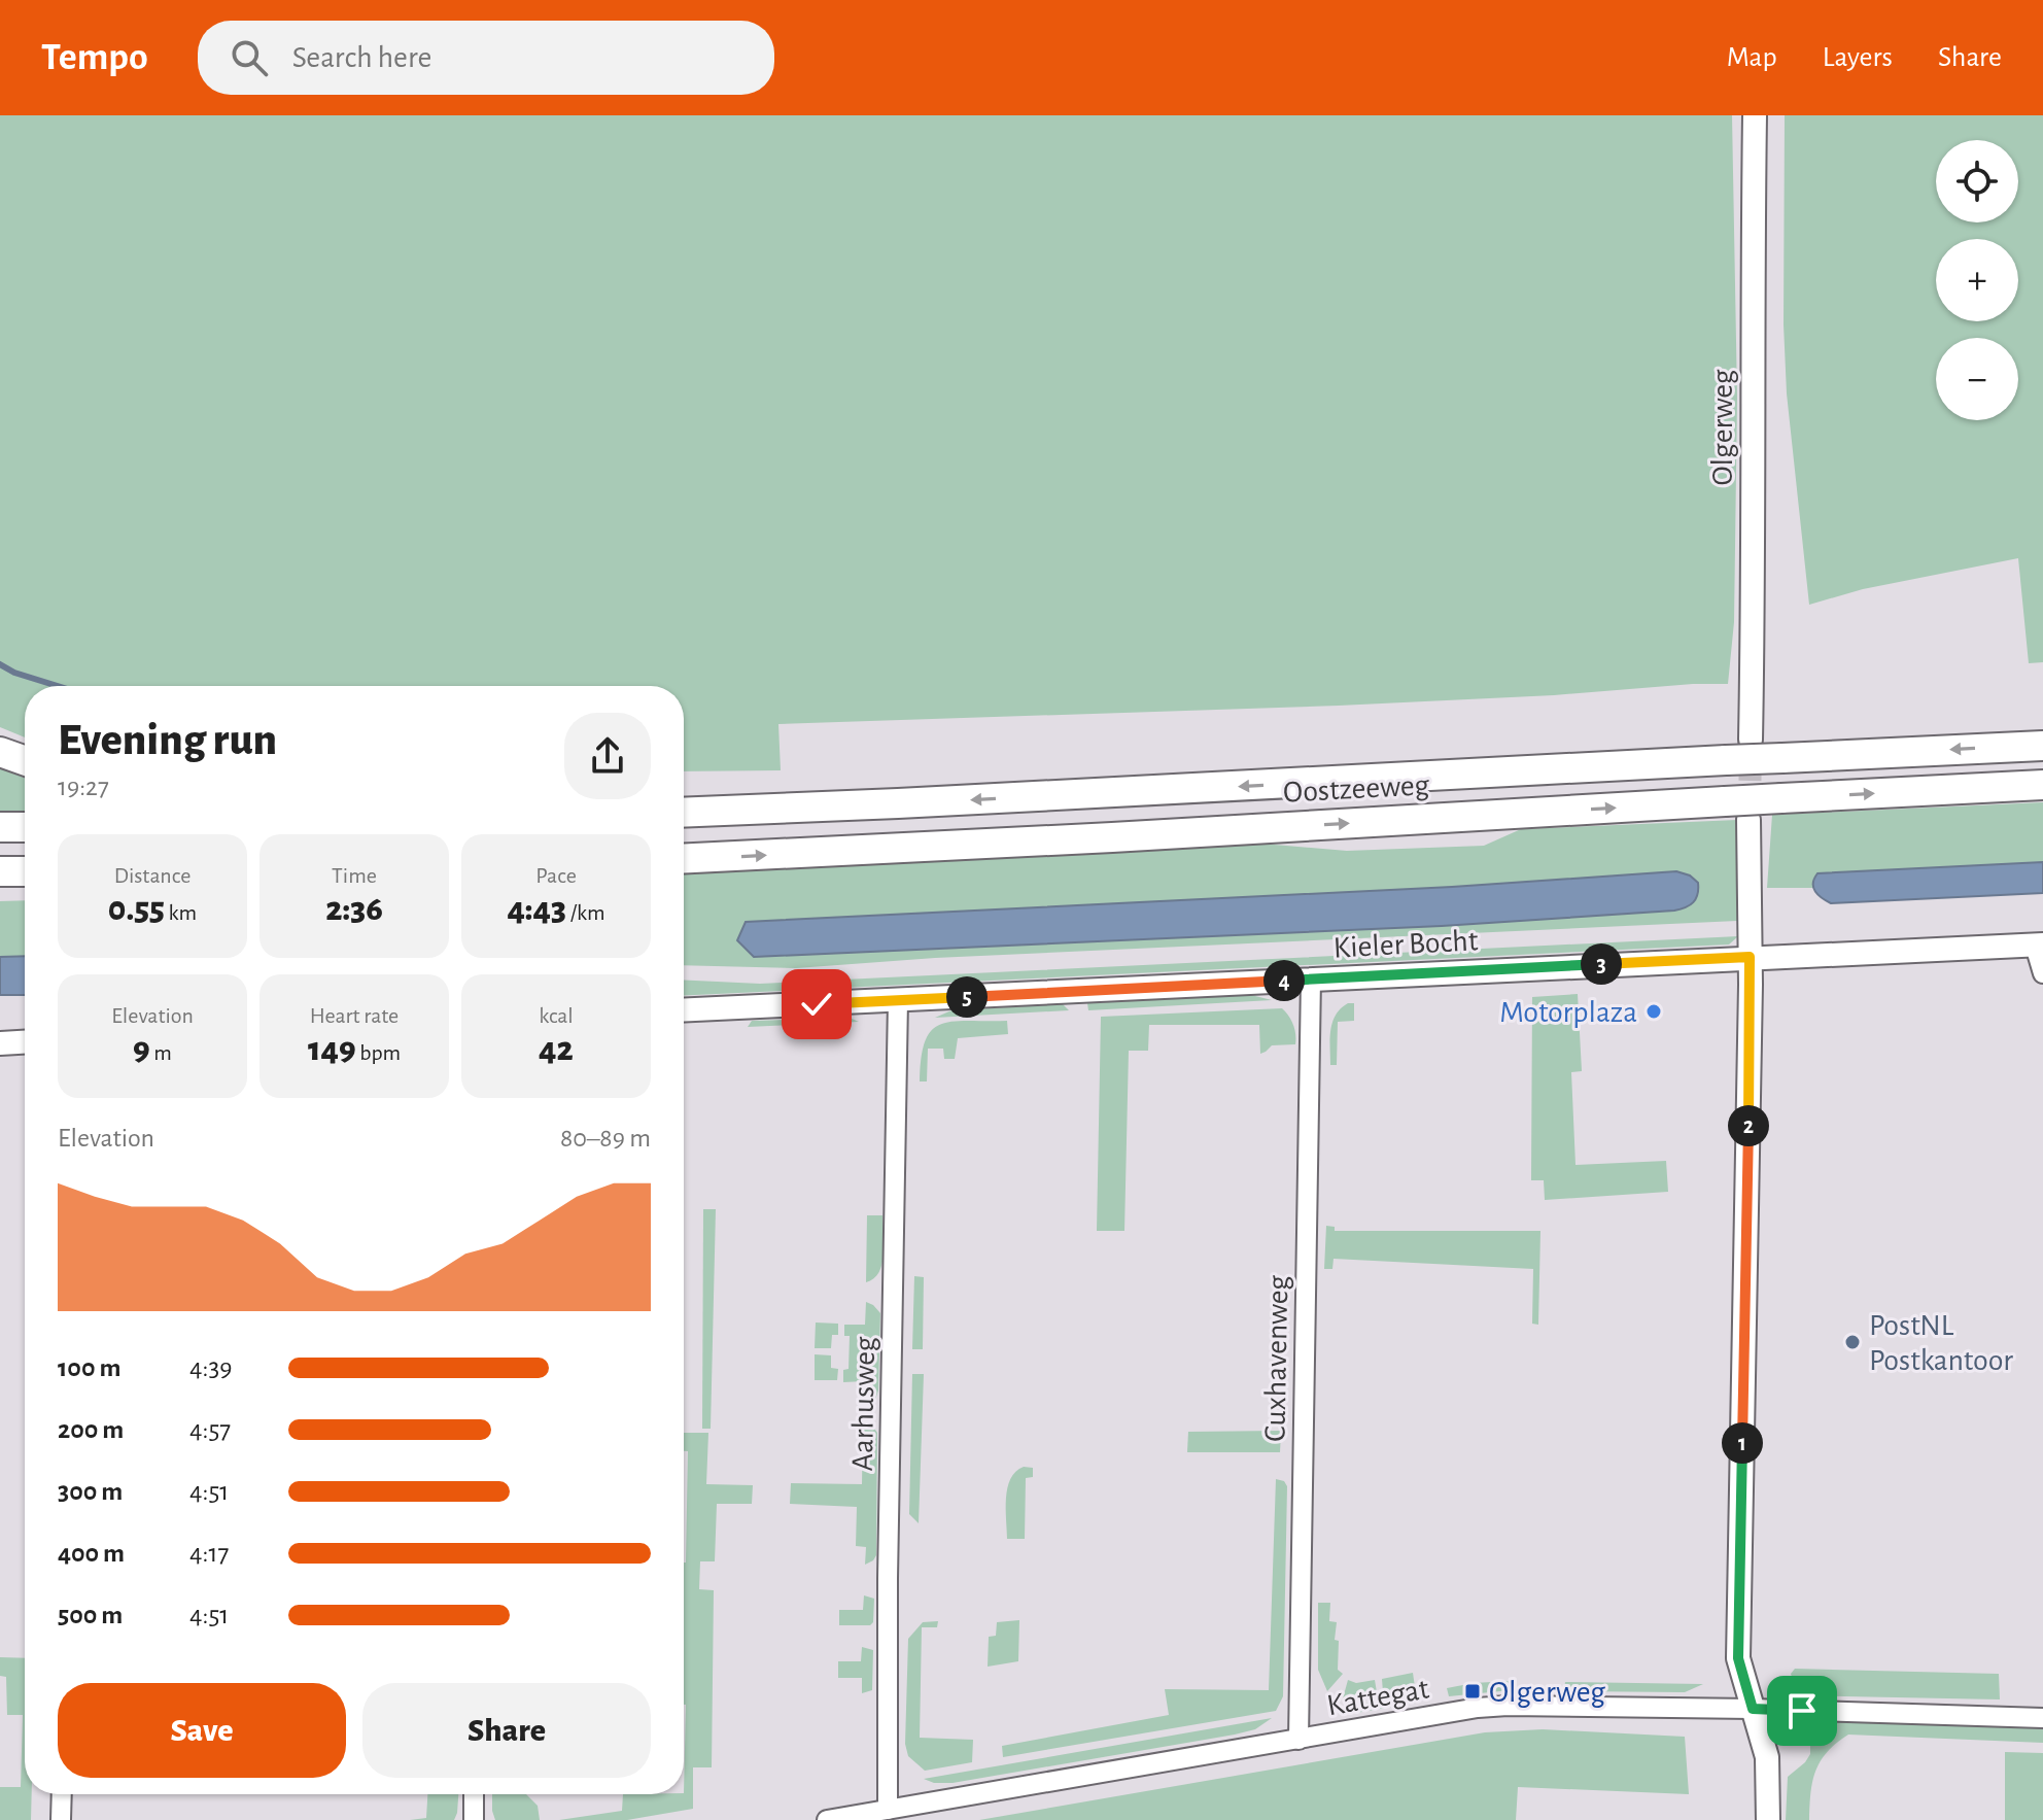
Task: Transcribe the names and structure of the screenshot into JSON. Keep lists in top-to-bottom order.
{
  "streets": {
    "highway": ["Oostzeeweg"],
    "street": [
      "Olgerweg",
      "Kieler Bocht",
      "Cuxhavenweg",
      "Aarhusweg",
      "Kattegat"
    ]
  },
  "crossings": [
    ["Kieler Bocht", "Cuxhavenweg"],
    ["Kieler Bocht", "Aarhusweg"],
    ["Cuxhavenweg", "Kattegat"],
    ["Aarhusweg", "Kattegat"]
  ],
  "places": {
    "other": ["Motorplaza", "PostNL Postkantoor"],
    "transit": ["Olgerweg"]
  },
  "page": {
    "header": "Tempo",
    "search": "Search here",
    "nav": ["Map", "Layers", "Share"],
    "map_buttons": ["+", "−"],
    "heading": ["Evening run", "19:27"],
    "stats": [
      ["Distance", "0.55 km"],
      ["Time", "2:36"],
      ["Pace", "4:43 /km"],
      ["Elevation", "9 m"],
      ["Heart rate", "149 bpm"],
      ["kcal", "42"]
    ],
    "pins": [
      "3",
      "4",
      "5",
      "2",
      "1"
    ],
    "chart": ["Elevation", "80–89 m"],
    "list": [
      {
        "name": "100 m",
        "note": "4:39"
      },
      {
        "name": "200 m",
        "note": "4:57"
      },
      {
        "name": "300 m",
        "note": "4:51"
      },
      {
        "name": "400 m",
        "note": "4:17"
      },
      {
        "name": "500 m",
        "note": "4:51"
      }
    ],
    "buttons": ["Save", "Share"]
  }
}
